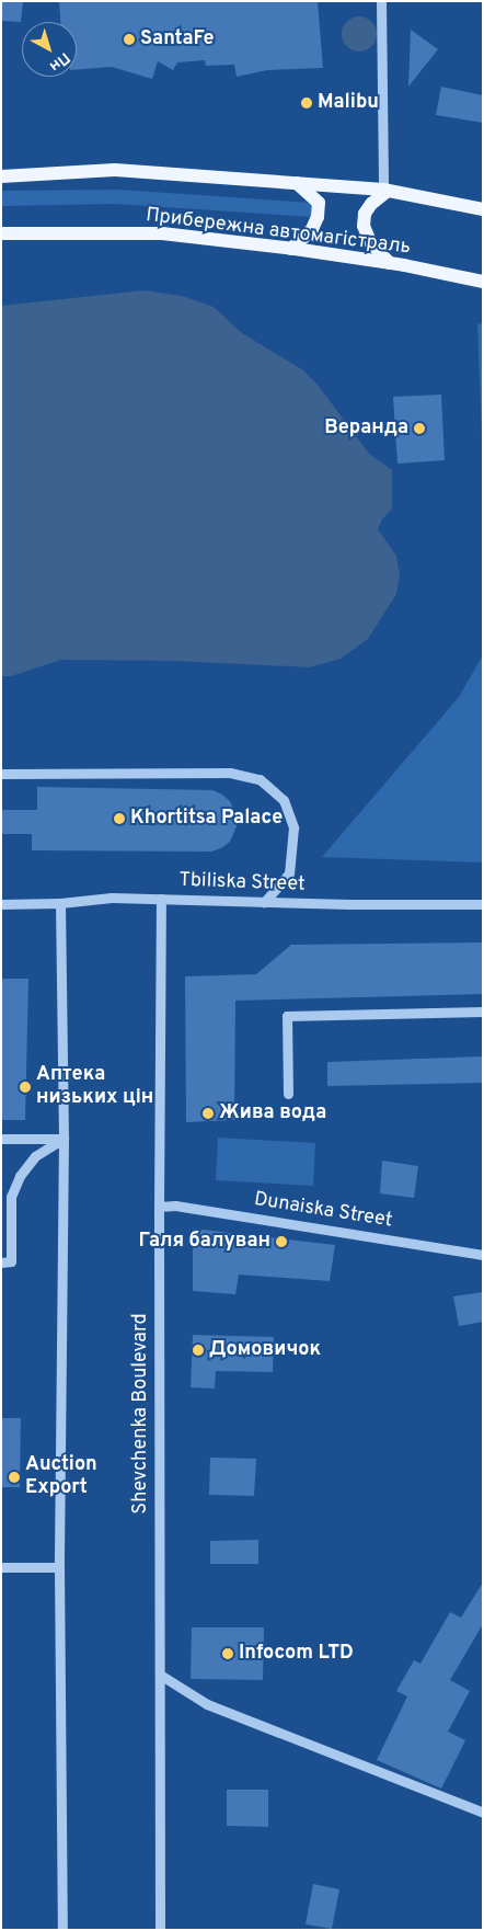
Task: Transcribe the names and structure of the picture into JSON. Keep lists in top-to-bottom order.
{
  "streets": {
    "main road": ["Прибережна автомагістраль"],
    "street": ["Tbiliska Street", "Dunaiska Street", "Shevchenka Boulevard"]
  },
  "crossings": [
    ["Tbiliska Street", "Shevchenka Boulevard"],
    ["Dunaiska Street", "Shevchenka Boulevard"]
  ],
  "places": [
    "SantaFe",
    "Malibu",
    "Веранда",
    "Khortitsa Palace",
    "Аптека низьких цін",
    "Жива вода",
    "Галя балуван",
    "Домовичок",
    "Auction Export",
    "Infocom LTD"
  ],
  "north": "bottom right"
}
